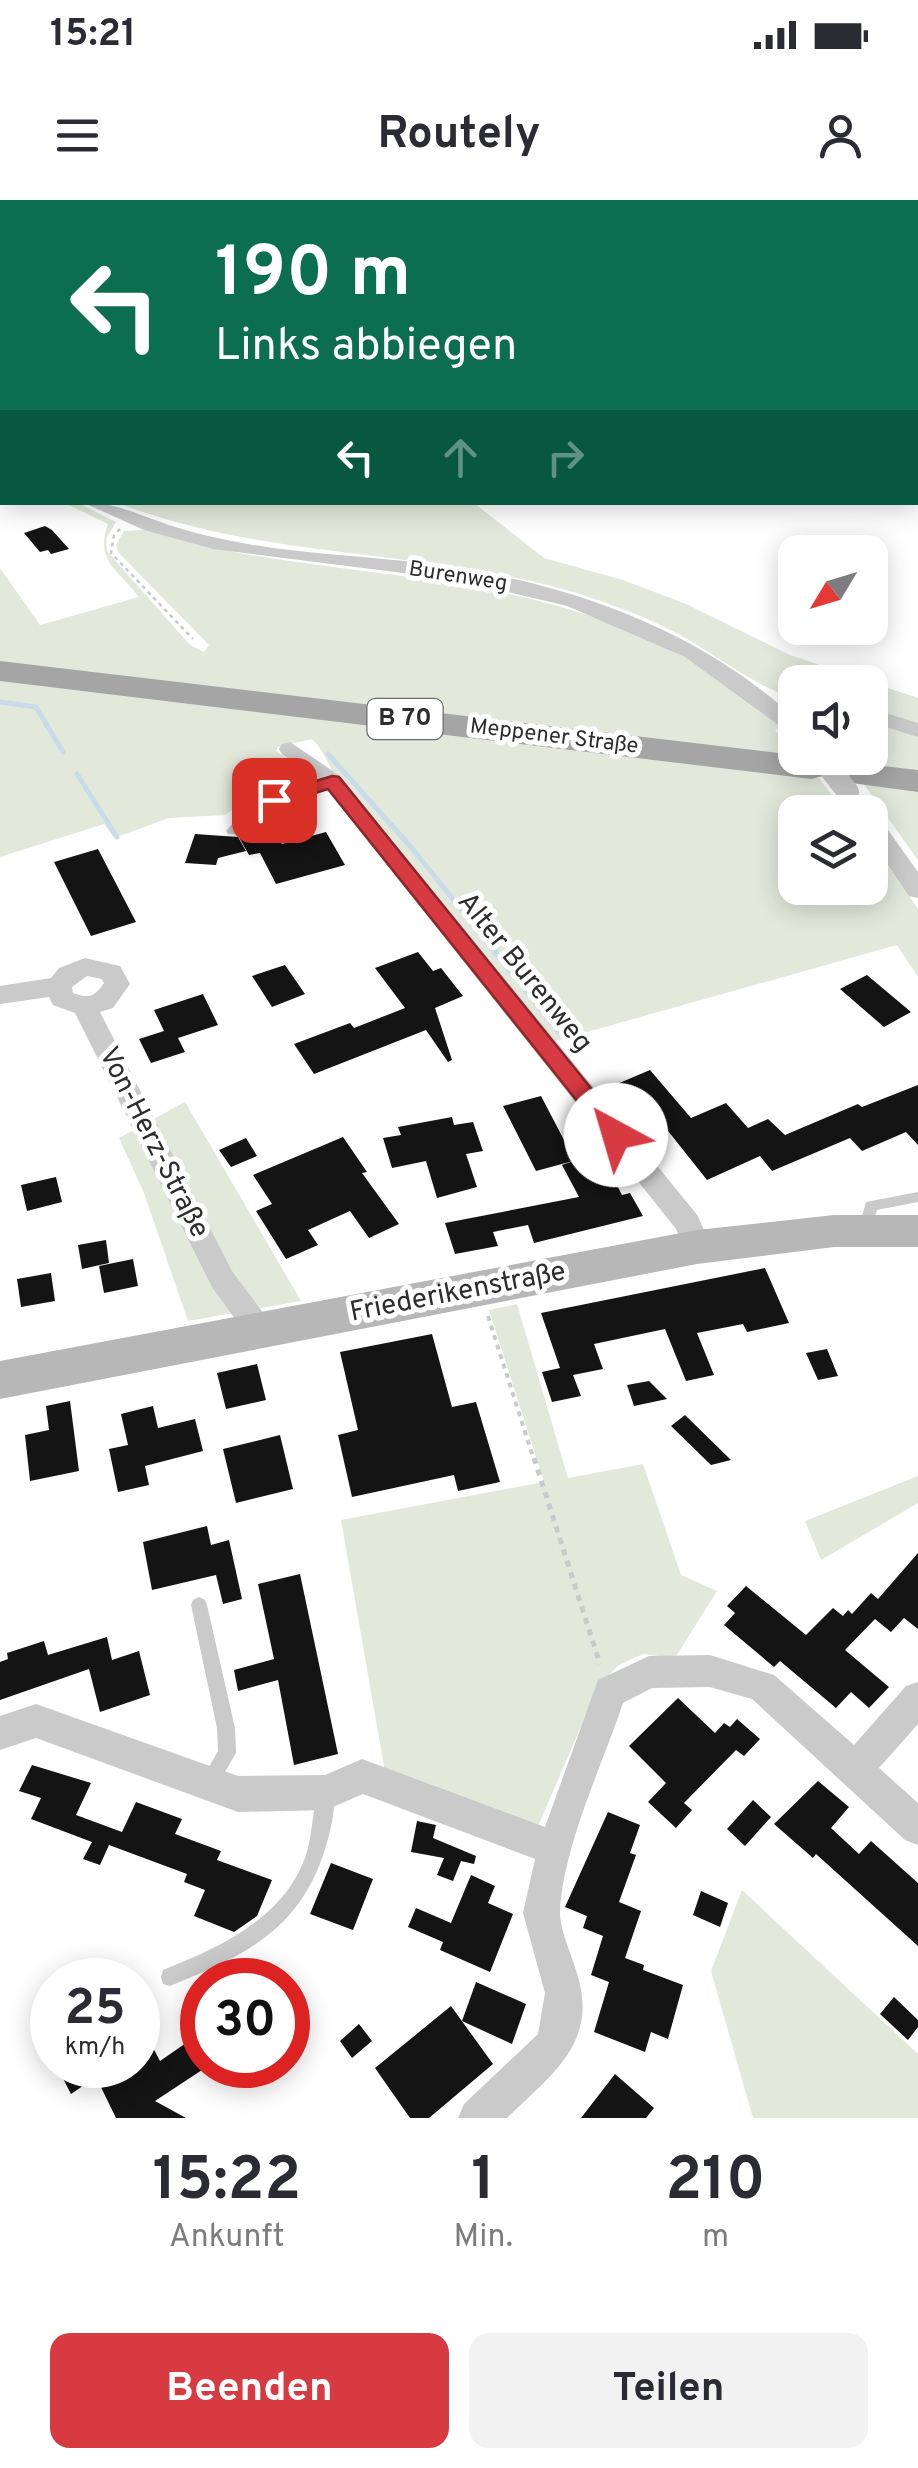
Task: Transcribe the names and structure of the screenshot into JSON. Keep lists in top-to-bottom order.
{
  "streets": {
    "main road": ["B 70", "Meppener Straße"],
    "street": [
      "Burenweg",
      "Alter Burenweg",
      "Von-Herz-Straße",
      "Friederikenstraße"
    ]
  },
  "crossings": [
    ["Alter Burenweg", "Friederikenstraße"],
    ["Von-Herz-Straße", "Friederikenstraße"]
  ],
  "north": "bottom left",
  "page": {
    "status": "15:21",
    "header": "Routely",
    "turn": ["190 m", "Links abbiegen"],
    "speed": "25 km/h",
    "limit": "30",
    "eta": [
      "15:22",
      "Ankunft",
      "1",
      "Min.",
      "210",
      "m"
    ],
    "buttons": ["Beenden", "Teilen"]
  }
}
